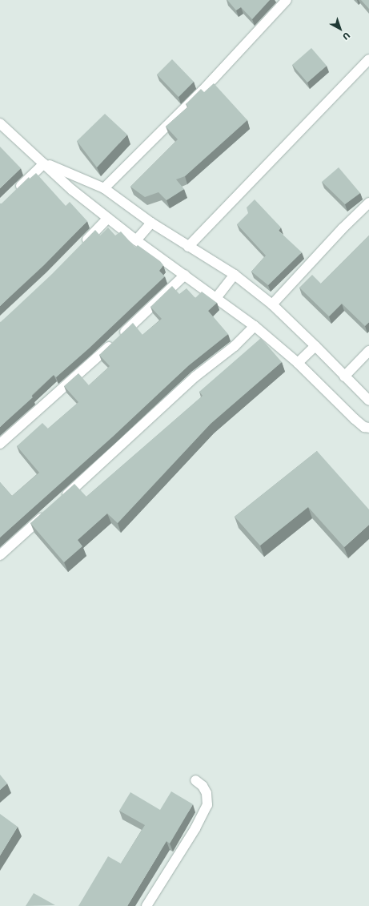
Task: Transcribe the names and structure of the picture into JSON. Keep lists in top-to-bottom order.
{
  "north": "bottom right"
}
